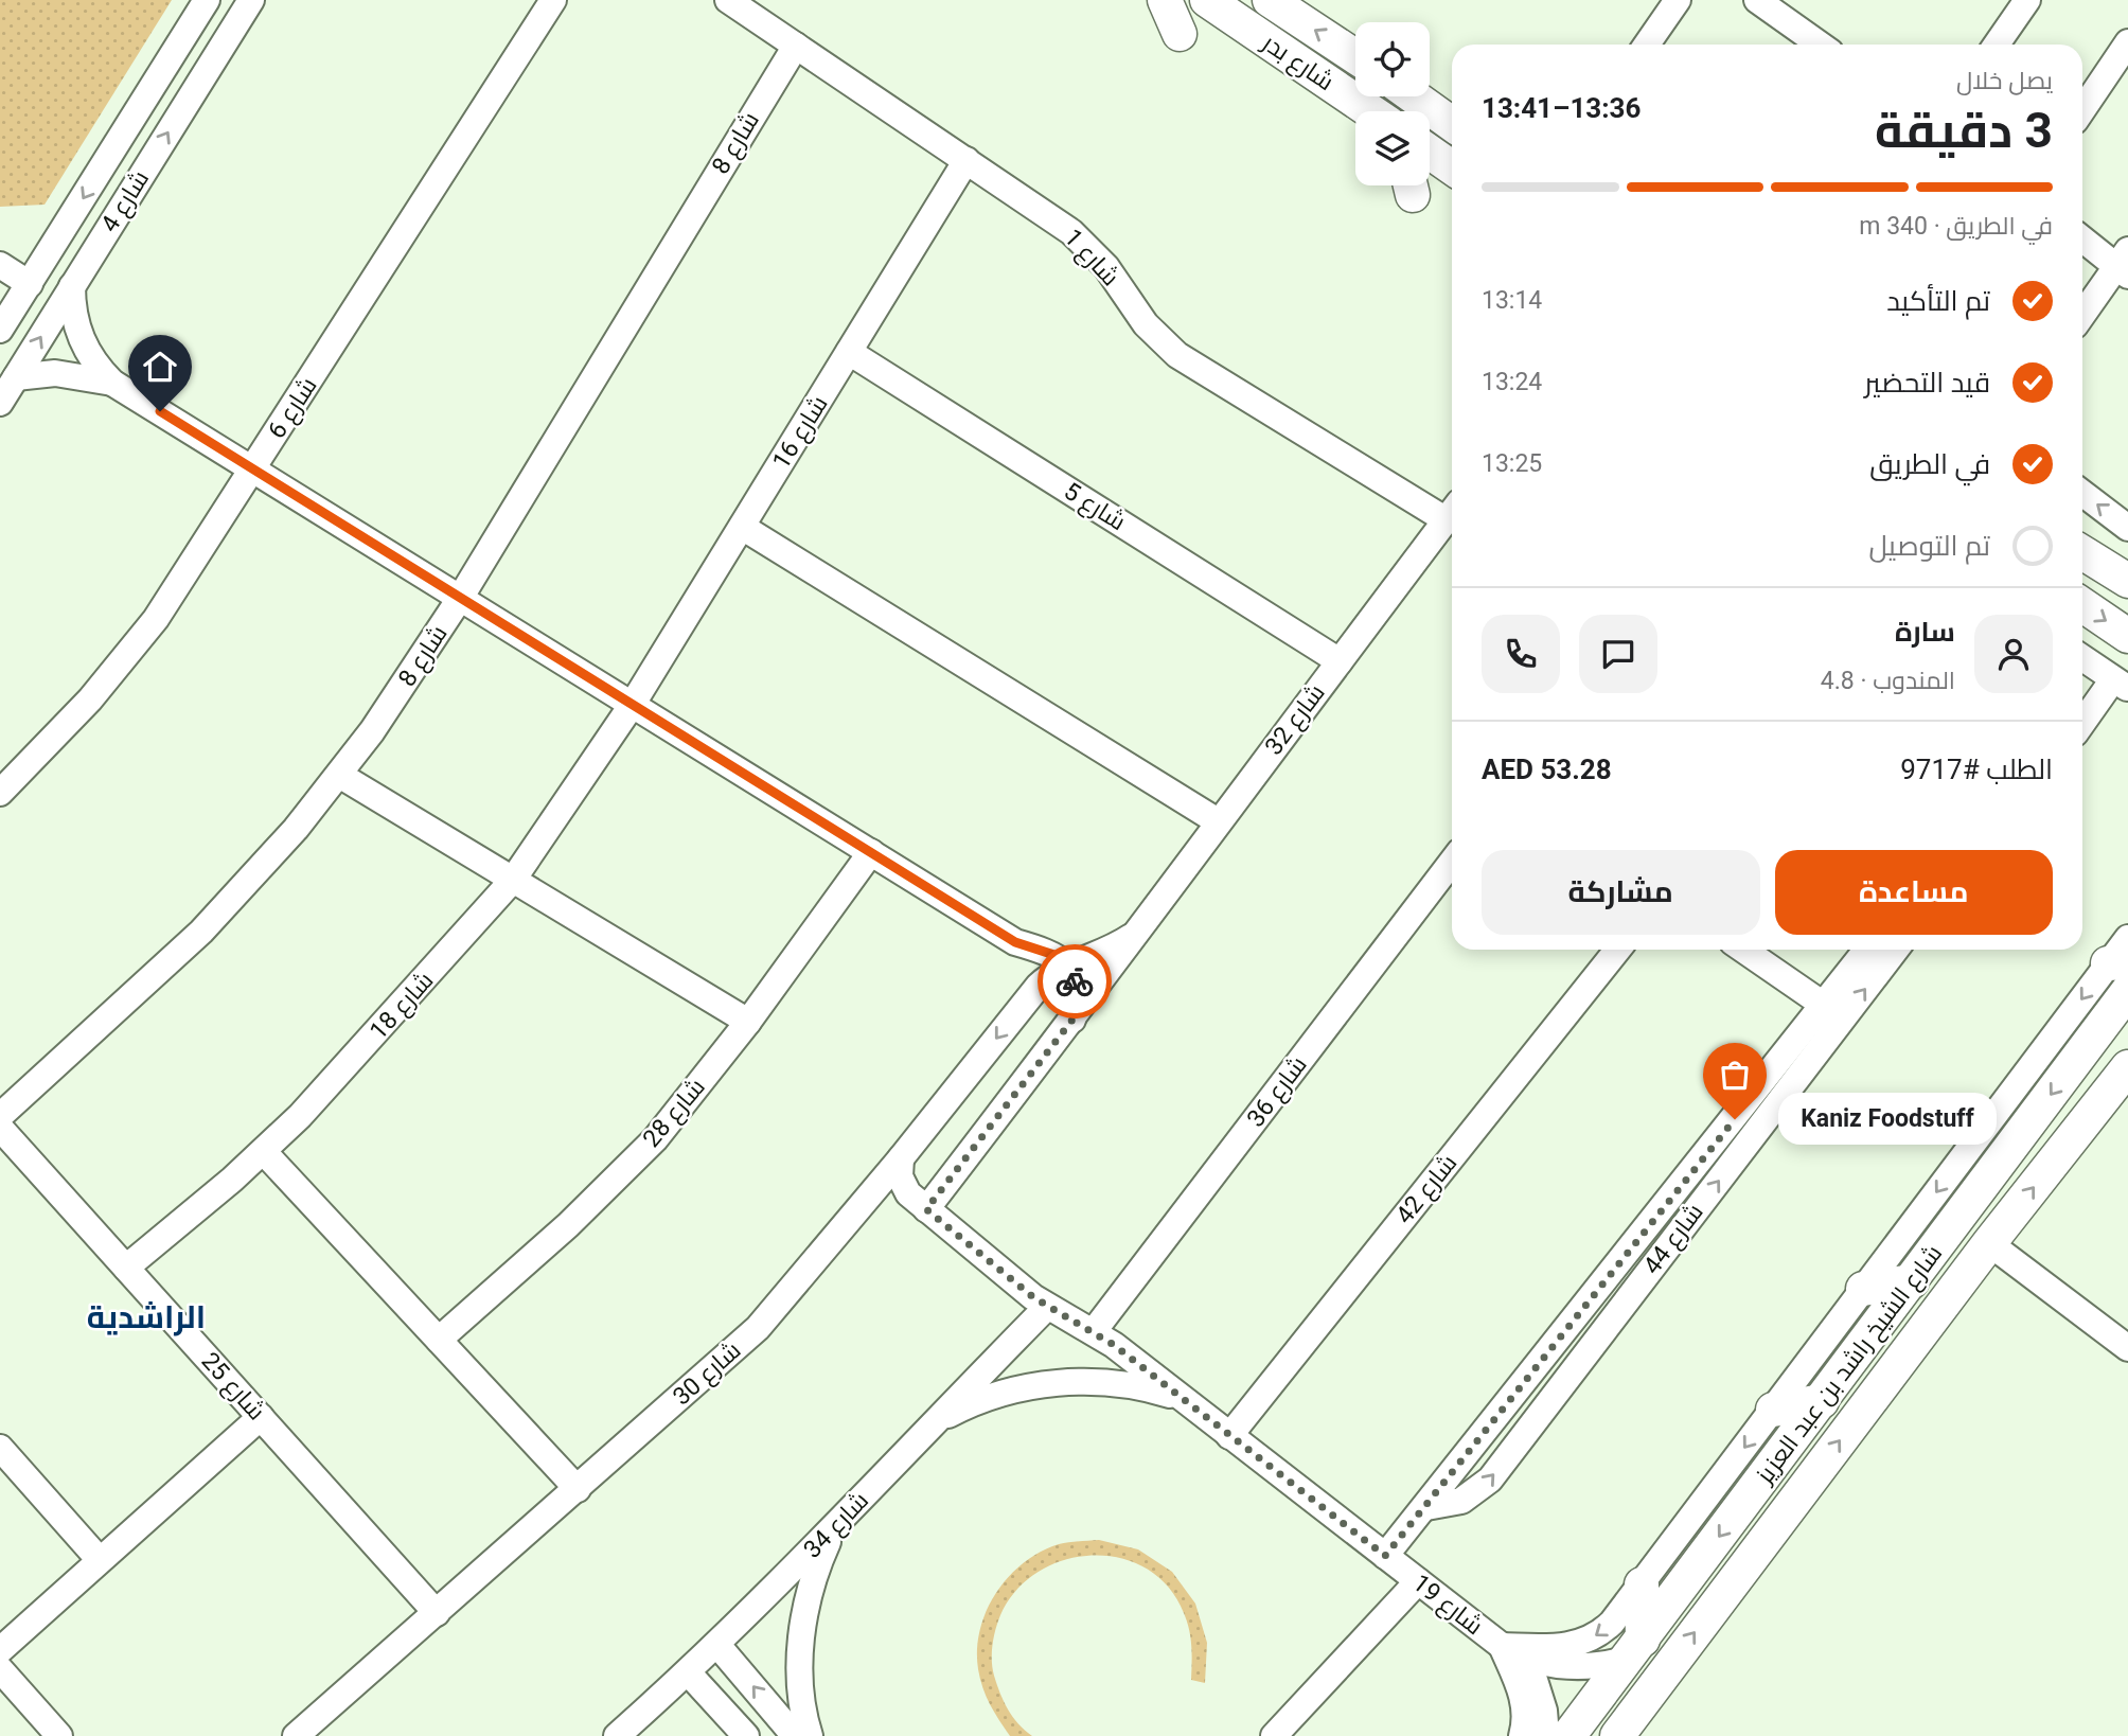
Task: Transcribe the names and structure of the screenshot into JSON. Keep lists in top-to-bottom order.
{
  "streets": {
    "main road": ["شارع بدر", "شارع الشيخ راشد بن عبد العزيز"],
    "street": [
      "شارع 8",
      "شارع 4",
      "شارع 1",
      "شارع 6",
      "شارع 16",
      "شارع 5",
      "شارع 32",
      "شارع 18",
      "شارع 36",
      "شارع 28",
      "شارع 42",
      "شارع 44",
      "شارع 30",
      "شارع 25",
      "شارع 34",
      "شارع 19"
    ]
  },
  "crossings": [
    ["شارع 8", "شارع 1"],
    ["شارع 1", "شارع 16"],
    ["شارع 16", "شارع 5"],
    ["شارع 16", "شارع 18"],
    ["شارع 5", "شارع 32"],
    ["شارع 32", "شارع 30"],
    ["شارع 18", "شارع 25"],
    ["شارع 36", "شارع 19"],
    ["شارع 42", "شارع 19"],
    ["شارع 44", "شارع 19"],
    ["شارع الشيخ راشد بن عبد العزيز", "شارع 19"],
    ["شارع 30", "شارع 25"],
    ["شارع 30", "شارع 19"],
    ["شارع 34", "شارع 19"]
  ],
  "districts": ["الراشدية"],
  "places": ["Kaniz Foodstuff"],
  "page": {
    "heading": ["3 دقيقة", "يصل خلال", "13:36–13:41"],
    "panel": [
      "سارة",
      "المندوب · 4.8",
      "الطلب #9717",
      "AED 53.28"
    ],
    "bar": "في الطريق · 340 m",
    "list": [
      ["تم التأكيد", "13:14"],
      ["قيد التحضير", "13:24"],
      ["في الطريق", "13:25"],
      "تم التوصيل"
    ],
    "buttons": ["مساعدة", "مشاركة"],
    "bubble": "Kaniz Foodstuff"
  }
}
